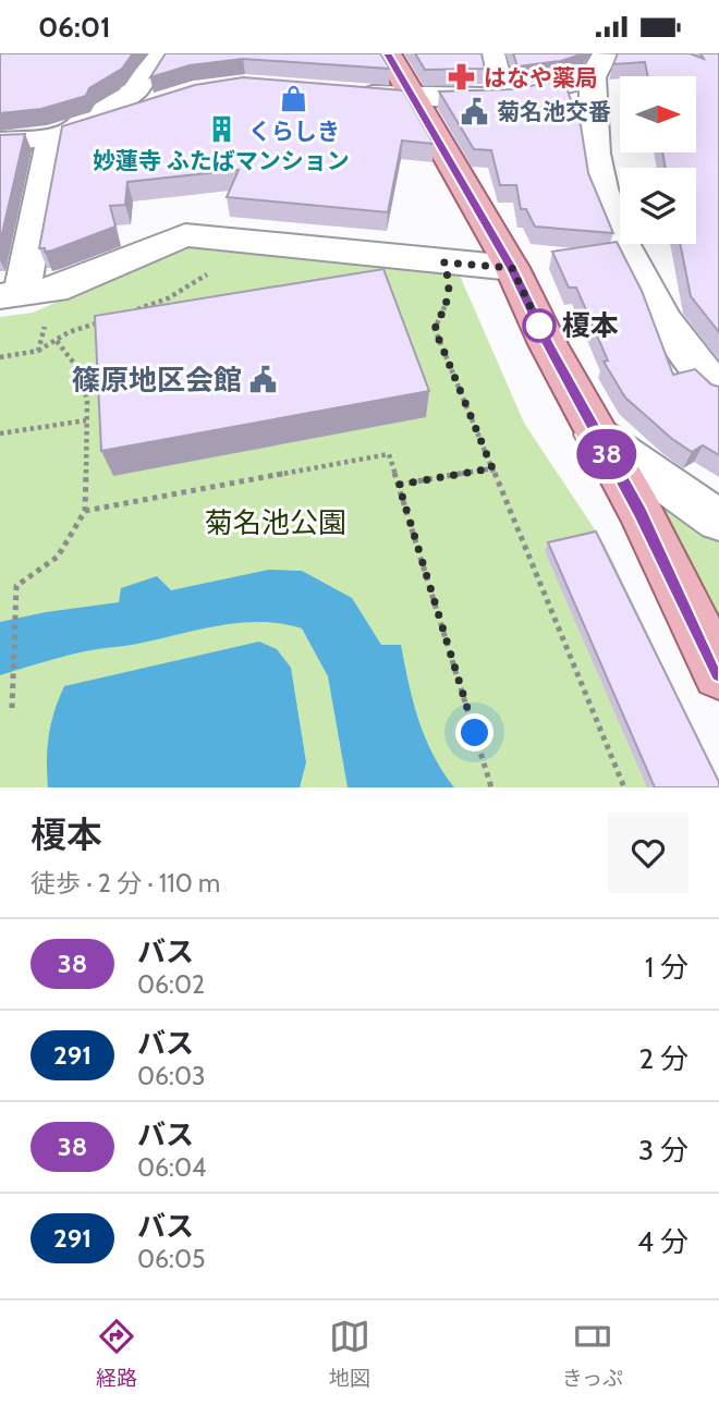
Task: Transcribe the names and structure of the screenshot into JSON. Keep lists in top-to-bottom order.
{
  "parks": ["菊名池公園"],
  "places": {
    "pharmacy": ["はなや薬局"],
    "shop": ["くらしき"],
    "public building": ["菊名池交番", "篠原地区会館"],
    "building": ["妙蓮寺 ふたばマンション"],
    "other": ["榎本"]
  },
  "lines": ["bus line 38"],
  "north": "right",
  "page": {
    "status": "06:01",
    "on_map": "38",
    "heading": ["榎本", "徒歩 · 2 分 · 110 m"],
    "list": [
      {
        "mark": "38",
        "name": "バス",
        "note": "06:02",
        "value": "1 分"
      },
      {
        "mark": "291",
        "name": "バス",
        "note": "06:03",
        "value": "2 分"
      },
      {
        "mark": "38",
        "name": "バス",
        "note": "06:04",
        "value": "3 分"
      },
      {
        "mark": "291",
        "name": "バス",
        "note": "06:05",
        "value": "4 分"
      }
    ],
    "tabs": ["経路", "地図", "きっぷ"]
  }
}
